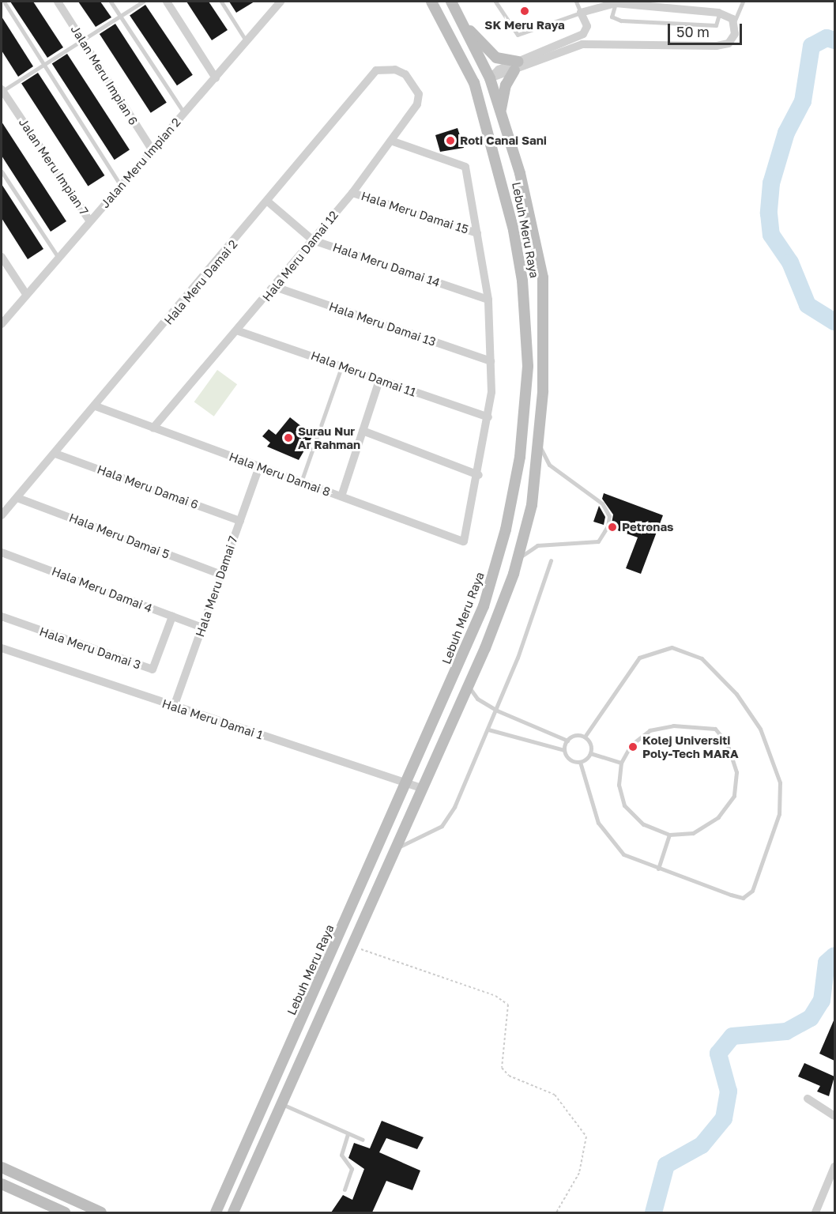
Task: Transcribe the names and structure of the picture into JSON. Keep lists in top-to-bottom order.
{
  "streets": {
    "main road": ["Lebuh Meru Raya"],
    "street": [
      "Jalan Meru Impian 6",
      "Jalan Meru Impian 2",
      "Jalan Meru Impian 7",
      "Hala Meru Damai 15",
      "Hala Meru Damai 12",
      "Hala Meru Damai 14",
      "Hala Meru Damai 2",
      "Hala Meru Damai 13",
      "Hala Meru Damai 11",
      "Hala Meru Damai 8",
      "Hala Meru Damai 6",
      "Hala Meru Damai 5",
      "Hala Meru Damai 7",
      "Hala Meru Damai 4",
      "Hala Meru Damai 3",
      "Hala Meru Damai 1"
    ]
  },
  "crossings": [
    ["Jalan Meru Impian 6", "Jalan Meru Impian 2"],
    ["Jalan Meru Impian 2", "Jalan Meru Impian 7"],
    ["Hala Meru Damai 15", "Hala Meru Damai 12"],
    ["Lebuh Meru Raya", "Hala Meru Damai 1"],
    ["Hala Meru Damai 12", "Hala Meru Damai 14"],
    ["Hala Meru Damai 12", "Hala Meru Damai 2"],
    ["Hala Meru Damai 12", "Hala Meru Damai 13"],
    ["Hala Meru Damai 12", "Hala Meru Damai 11"],
    ["Hala Meru Damai 12", "Hala Meru Damai 8"],
    ["Hala Meru Damai 14", "Hala Meru Damai 2"],
    ["Hala Meru Damai 2", "Hala Meru Damai 8"],
    ["Hala Meru Damai 2", "Hala Meru Damai 6"],
    ["Hala Meru Damai 2", "Hala Meru Damai 5"],
    ["Hala Meru Damai 8", "Hala Meru Damai 7"],
    ["Hala Meru Damai 6", "Hala Meru Damai 7"],
    ["Hala Meru Damai 5", "Hala Meru Damai 7"],
    ["Hala Meru Damai 7", "Hala Meru Damai 4"],
    ["Hala Meru Damai 7", "Hala Meru Damai 1"],
    ["Hala Meru Damai 4", "Hala Meru Damai 3"]
  ],
  "places": [
    "SK Meru Raya",
    "Roti Canai Sani",
    "Surau Nur Ar Rahman",
    "Petronas",
    "Kolej Universiti Poly-Tech MARA"
  ],
  "scale_bar": "50 m"
}
